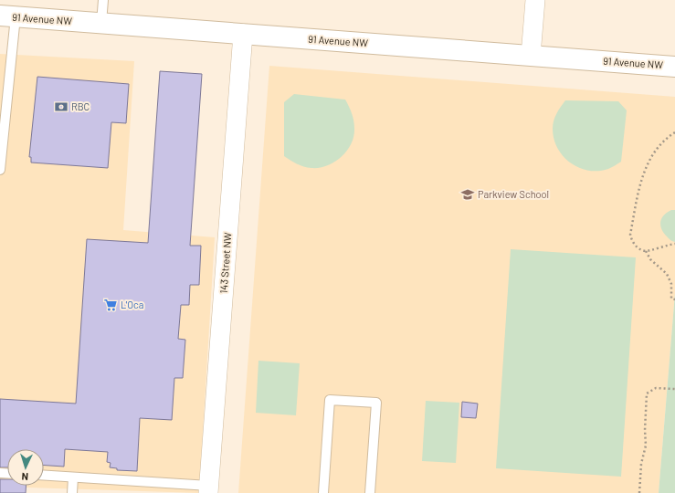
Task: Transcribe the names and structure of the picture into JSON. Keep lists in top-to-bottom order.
{
  "streets": {
    "street": ["91 Avenue NW", "143 Street NW"]
  },
  "crossings": [
    ["91 Avenue NW", "143 Street NW"]
  ],
  "places": {
    "bank": ["RBC"],
    "school or university": ["Parkview School"],
    "supermarket": ["L'Oca"]
  },
  "north": "bottom"
}
